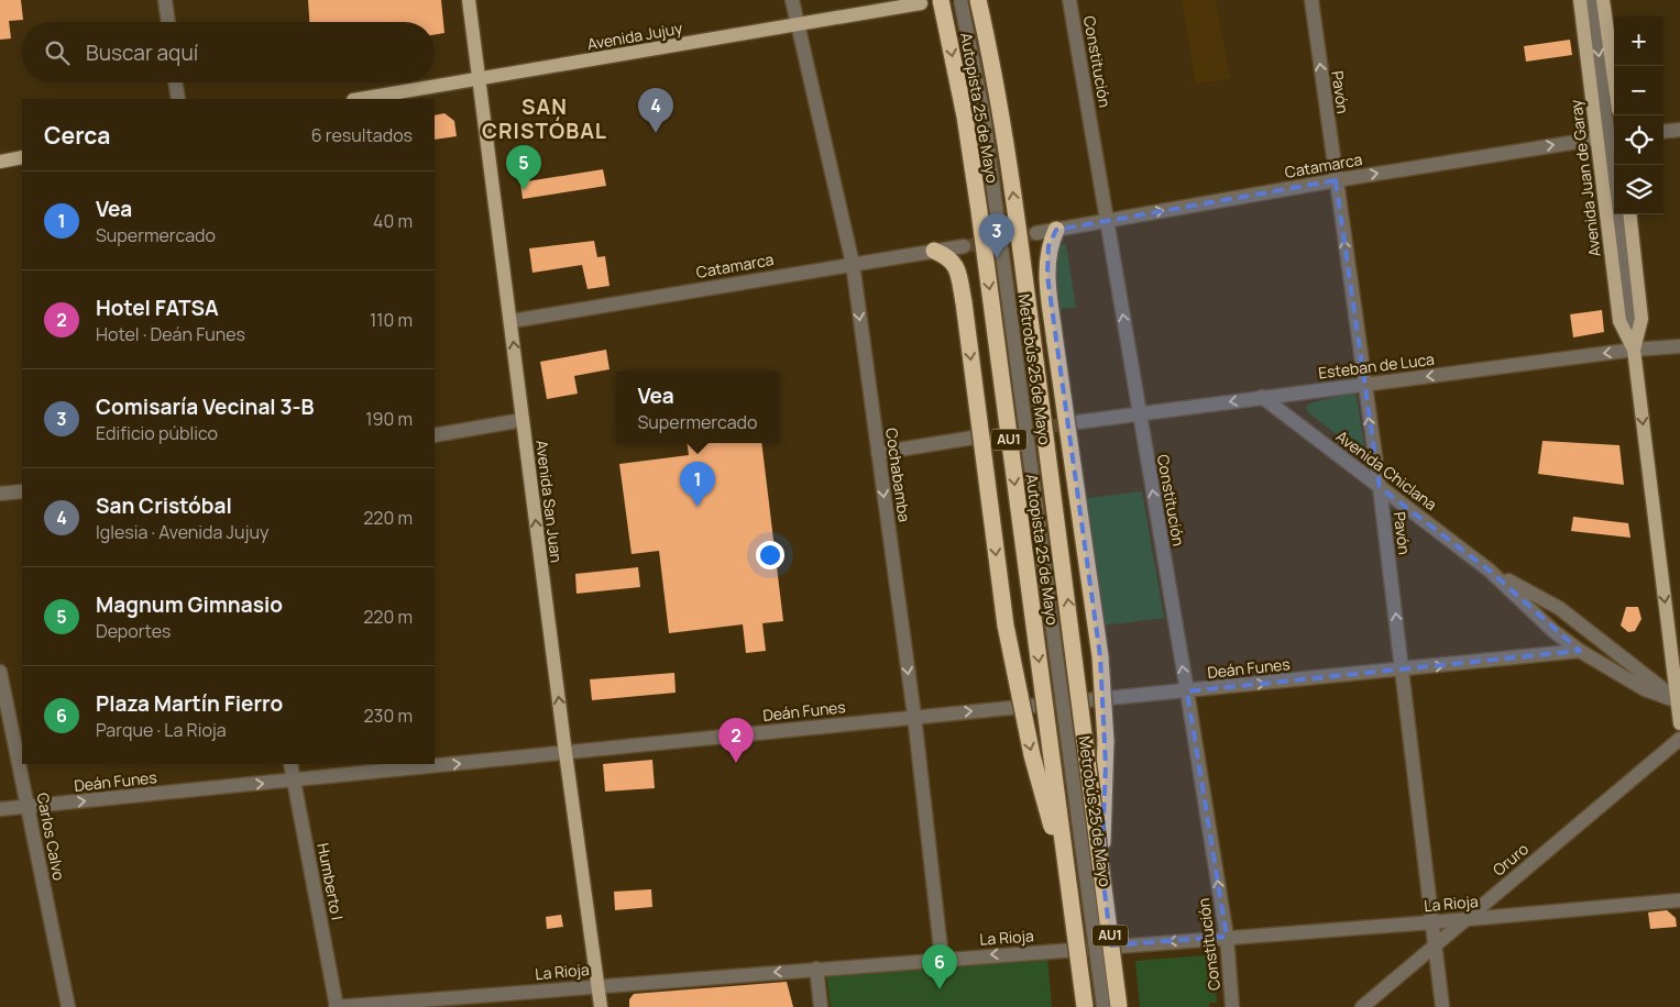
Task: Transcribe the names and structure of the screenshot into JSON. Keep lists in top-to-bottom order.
{
  "streets": {
    "highway": ["Autopista 25 de Mayo", "AU1"],
    "main road": ["Avenida Jujuy", "Avenida Juan de Garay", "Avenida San Juan"],
    "street": [
      "Constitución",
      "Pavón",
      "Catamarca",
      "Esteban de Luca",
      "Metrobús 25 de Mayo",
      "Avenida Chiclana",
      "Cochabamba",
      "Deán Funes",
      "Carlos Calvo",
      "Oruro",
      "Humberto I",
      "La Rioja"
    ]
  },
  "crossings": [
    ["Avenida Jujuy", "Cochabamba"],
    ["Avenida Jujuy", "Avenida San Juan"],
    ["Constitución", "Catamarca"],
    ["Constitución", "Esteban de Luca"],
    ["Constitución", "Deán Funes"],
    ["Constitución", "La Rioja"],
    ["Pavón", "Catamarca"],
    ["Pavón", "Esteban de Luca"],
    ["Pavón", "Avenida Chiclana"],
    ["Pavón", "Deán Funes"],
    ["Pavón", "Oruro"],
    ["Pavón", "La Rioja"],
    ["Catamarca", "Avenida Juan de Garay"],
    ["Catamarca", "Cochabamba"],
    ["Catamarca", "Avenida San Juan"],
    ["Avenida Juan de Garay", "Esteban de Luca"],
    ["Avenida Juan de Garay", "Avenida Chiclana"],
    ["Esteban de Luca", "Avenida Chiclana"],
    ["Avenida Chiclana", "Deán Funes"],
    ["Cochabamba", "Deán Funes"],
    ["Cochabamba", "La Rioja"],
    ["Avenida San Juan", "Deán Funes"],
    ["Avenida San Juan", "La Rioja"],
    ["Deán Funes", "Carlos Calvo"],
    ["Deán Funes", "Humberto I"],
    ["Oruro", "La Rioja"],
    ["Humberto I", "La Rioja"]
  ],
  "one_way": [
    "Constitución",
    "Pavón",
    "Catamarca",
    "Avenida Juan de Garay",
    "Esteban de Luca",
    "Cochabamba",
    "Avenida San Juan",
    "Deán Funes",
    "La Rioja"
  ],
  "districts": ["SAN CRISTÓBAL"],
  "page": {
    "map_buttons": ["+", "−"],
    "search": "Buscar aquí",
    "pins": [
      "4",
      "5",
      "3",
      "1",
      "2",
      "6"
    ],
    "heading": ["Cerca", "6 resultados"],
    "list": [
      {
        "mark": "1",
        "name": "Vea",
        "note": "Supermercado",
        "value": "40 m"
      },
      {
        "mark": "2",
        "name": "Hotel FATSA",
        "note": "Hotel · Deán Funes",
        "value": "110 m"
      },
      {
        "mark": "3",
        "name": "Comisaría Vecinal 3-B",
        "note": "Edificio público",
        "value": "190 m"
      },
      {
        "mark": "4",
        "name": "San Cristóbal",
        "note": "Iglesia · Avenida Jujuy",
        "value": "220 m"
      },
      {
        "mark": "5",
        "name": "Magnum Gimnasio",
        "note": "Deportes",
        "value": "220 m"
      },
      {
        "mark": "6",
        "name": "Plaza Martín Fierro",
        "note": "Parque · La Rioja",
        "value": "230 m"
      }
    ],
    "popup": ["Vea", "Supermercado"]
  }
}
